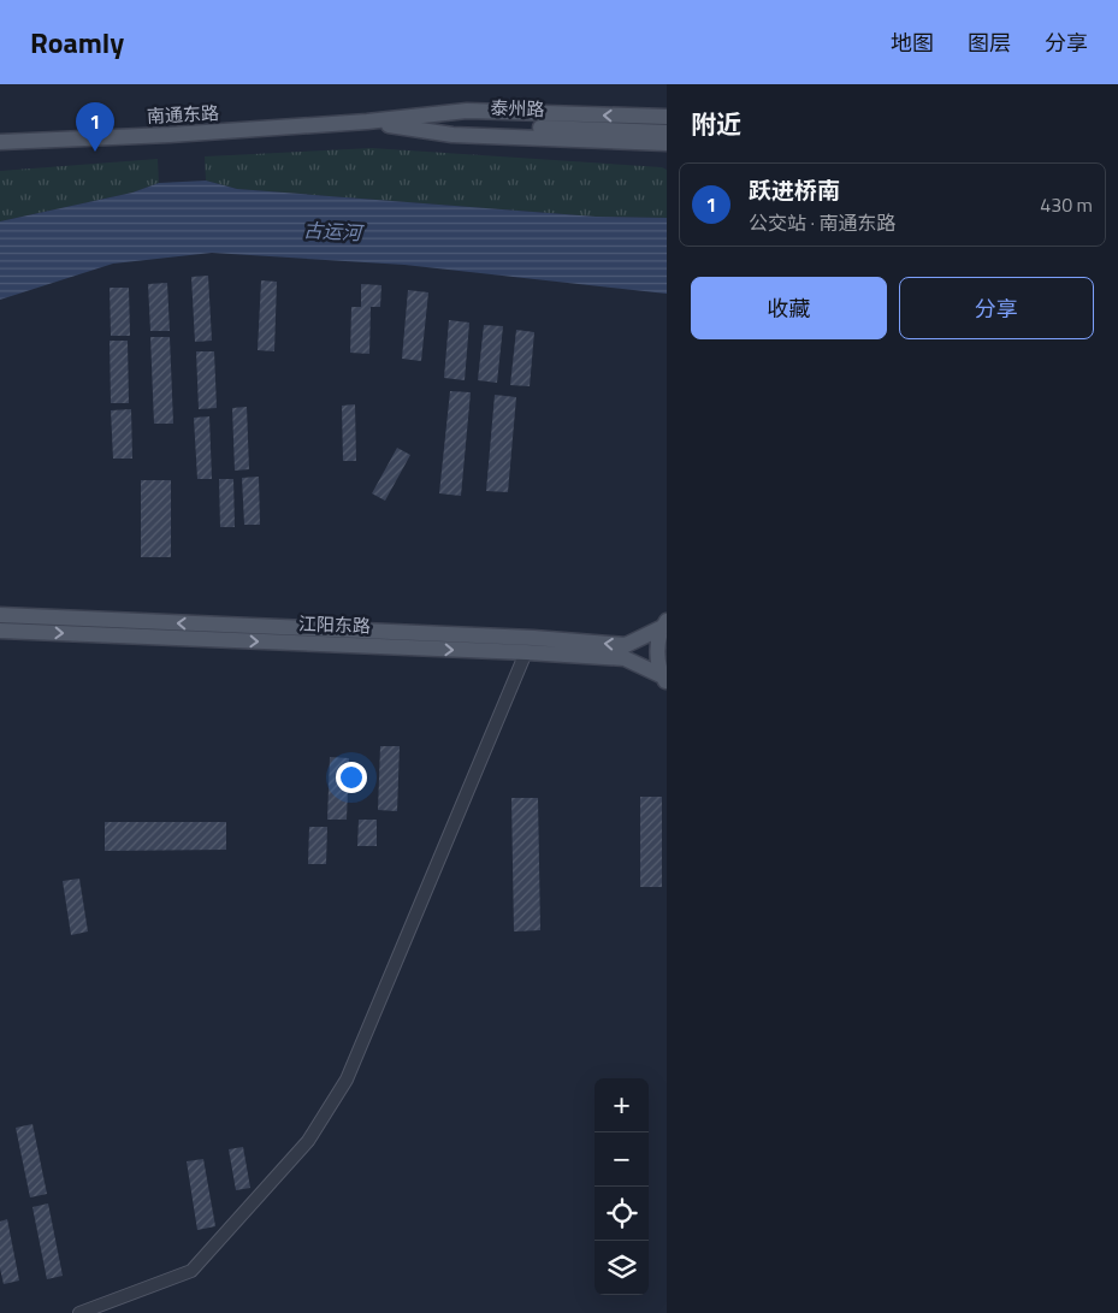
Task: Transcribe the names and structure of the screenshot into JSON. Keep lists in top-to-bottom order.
{
  "streets": {
    "main road": ["泰州路", "南通东路", "江阳东路"]
  },
  "crossings": [
    ["泰州路", "南通东路"]
  ],
  "water": ["古运河"],
  "page": {
    "header": "Roamly",
    "nav": ["地图", "图层", "分享"],
    "heading": "附近",
    "pins": "1",
    "list": [
      {
        "mark": "1",
        "name": "跃进桥南",
        "note": "公交站 · 南通东路",
        "value": "430 m"
      }
    ],
    "buttons": ["收藏", "分享"],
    "map_buttons": ["+", "−"]
  }
}
